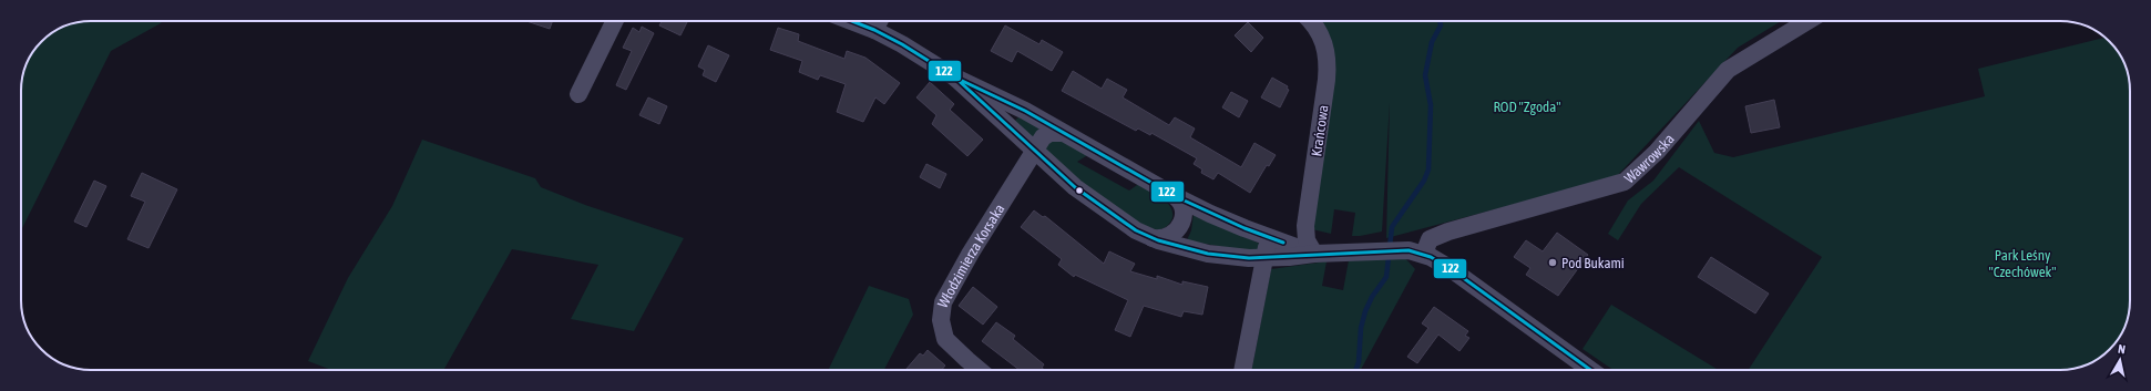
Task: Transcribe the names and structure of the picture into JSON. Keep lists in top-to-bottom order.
{
  "streets": {
    "street": ["Krańcowa", "Wawrowska", "Włodzimierza Korsaka"]
  },
  "parks": ["ROD \"Zgoda\"", "Park Leśny \"Czechówek\""],
  "places": ["Pod Bukami"],
  "lines": ["transit line 122"],
  "north": "top"
}
